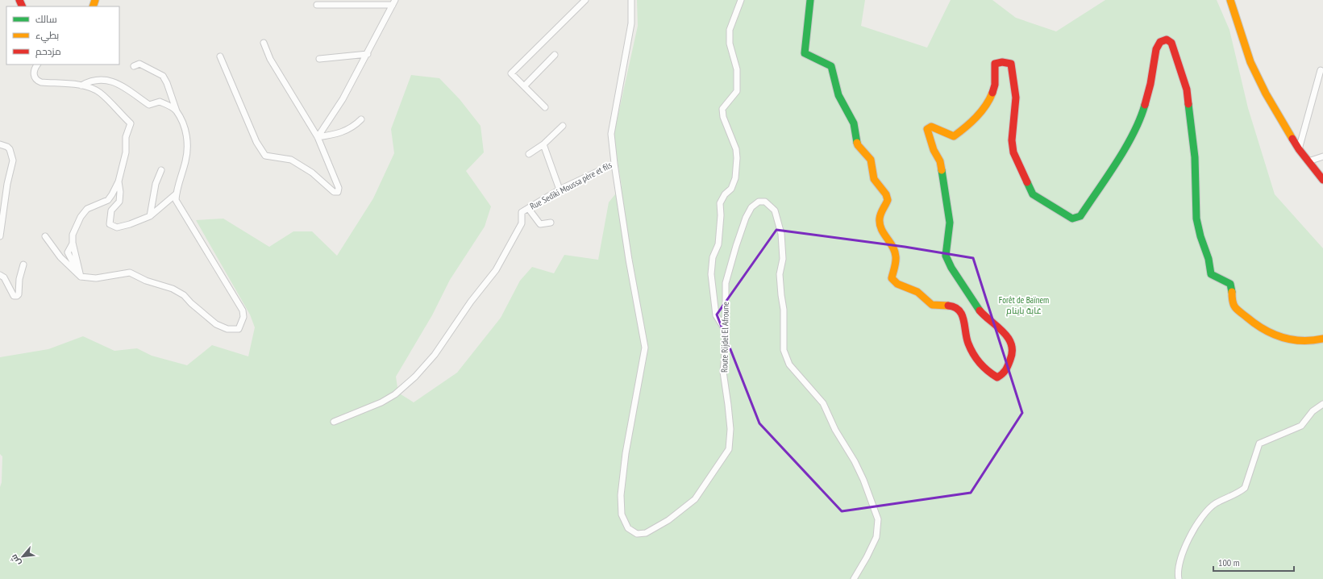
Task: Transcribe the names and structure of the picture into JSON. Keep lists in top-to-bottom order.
{
  "streets": {
    "street": ["Rue Sediki Moussa père et fils", "Route Rijdel El Afroune"]
  },
  "crossings": [
    ["Rue Sediki Moussa père et fils", "Route Rijdel El Afroune"]
  ],
  "parks": ["Forêt de Baïnem غابة باينام"],
  "legend": ["سالك", "بطيء", "مزدحم"],
  "scale_bar": "100 m",
  "north": "bottom left"
}
